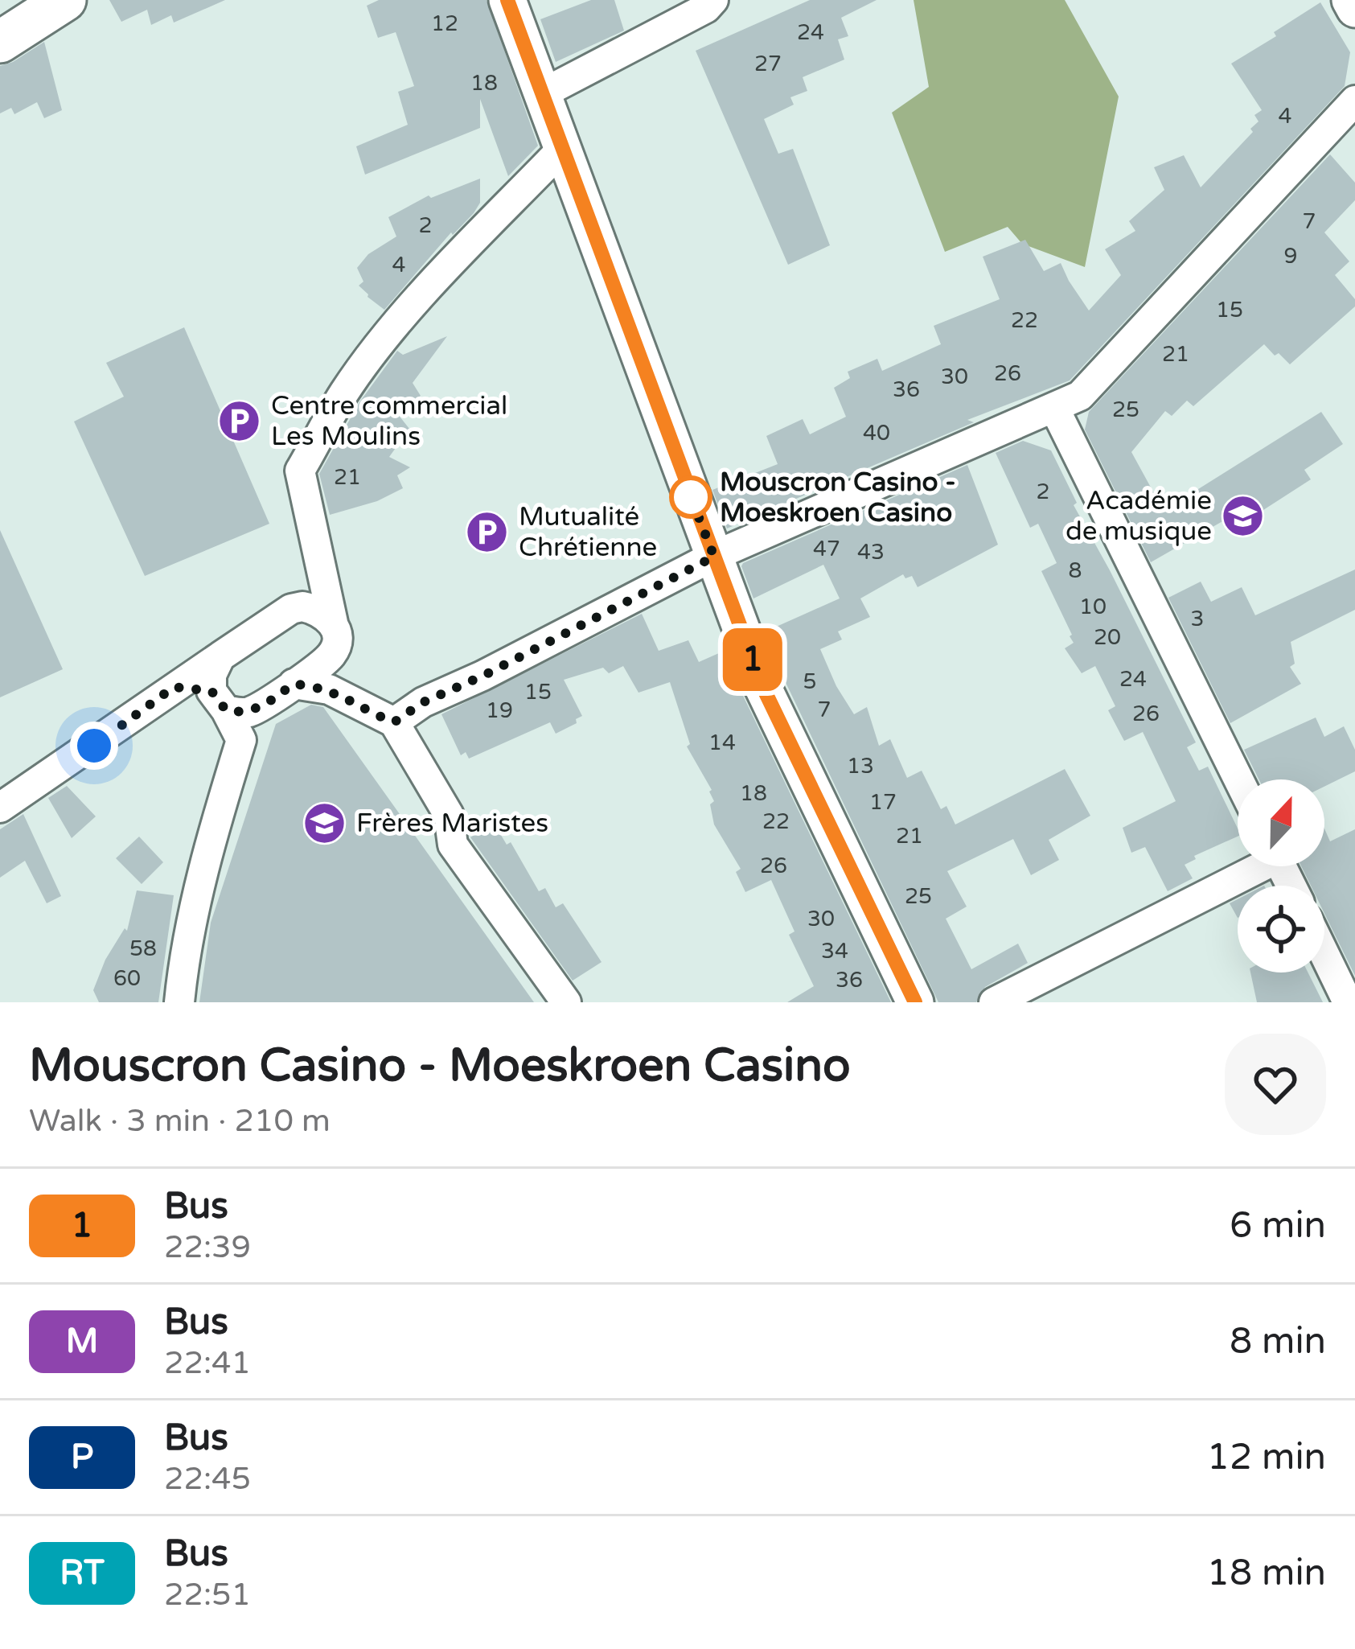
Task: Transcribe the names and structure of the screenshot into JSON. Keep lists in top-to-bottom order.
{
  "places": {
    "parking": ["Centre commercial Les Moulins", "Mutualité Chrétienne"],
    "other": ["Mouscron Casino - Moeskroen Casino"],
    "school or university": ["Académie de musique", "Frères Maristes"]
  },
  "lines": ["bus line 1"],
  "house_numbers": [
    "12",
    "24",
    "27",
    "18",
    "4",
    "7",
    "2",
    "9",
    "4",
    "15",
    "22",
    "21",
    "26",
    "30",
    "36",
    "25",
    "40",
    "21",
    "2",
    "47",
    "43",
    "8",
    "10",
    "3",
    "20",
    "24",
    "5",
    "15",
    "7",
    "19",
    "26",
    "14",
    "13",
    "18",
    "17",
    "22",
    "21",
    "26",
    "25",
    "30",
    "58",
    "34",
    "60",
    "36"
  ],
  "north": "top",
  "page": {
    "on_map": "1",
    "heading": ["Mouscron Casino - Moeskroen Casino", "Walk · 3 min · 210 m"],
    "list": [
      {
        "mark": "1",
        "name": "Bus",
        "note": "22:39",
        "value": "6 min"
      },
      {
        "mark": "M",
        "name": "Bus",
        "note": "22:41",
        "value": "8 min"
      },
      {
        "mark": "P",
        "name": "Bus",
        "note": "22:45",
        "value": "12 min"
      },
      {
        "mark": "RT",
        "name": "Bus",
        "note": "22:51",
        "value": "18 min"
      }
    ]
  }
}
